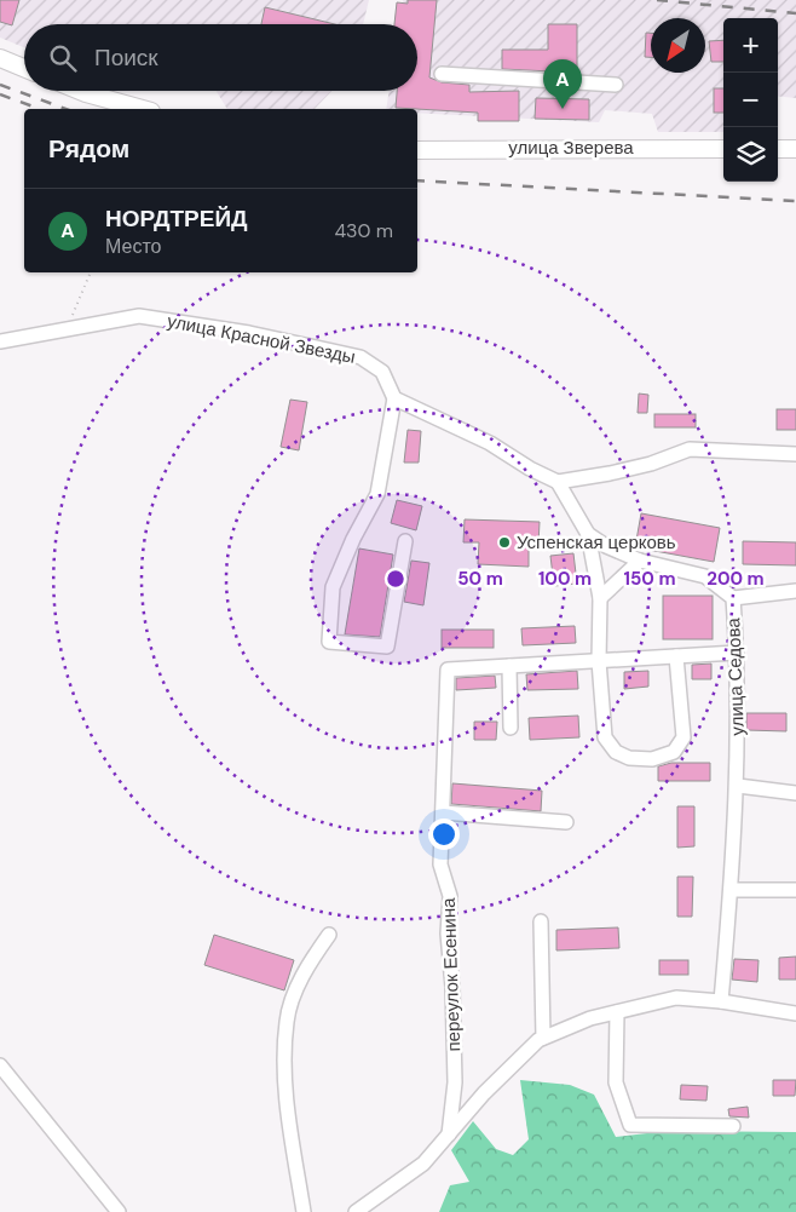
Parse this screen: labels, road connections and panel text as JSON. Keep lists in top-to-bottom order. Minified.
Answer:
{"streets":{"main road":["улица Зверева"],"street":["улица Красной Звезды","улица Седова","переулок Есенина"]},"places":["Успенская церковь"],"north":"bottom left","page":{"map_buttons":["+","−"],"search":"Поиск","pins":"A","heading":"Рядом","list":[{"mark":"A","name":"НОРДТРЕЙД","note":"Место","value":"430 m"}]},"rings":["50 m","100 m","150 m","200 m"]}
